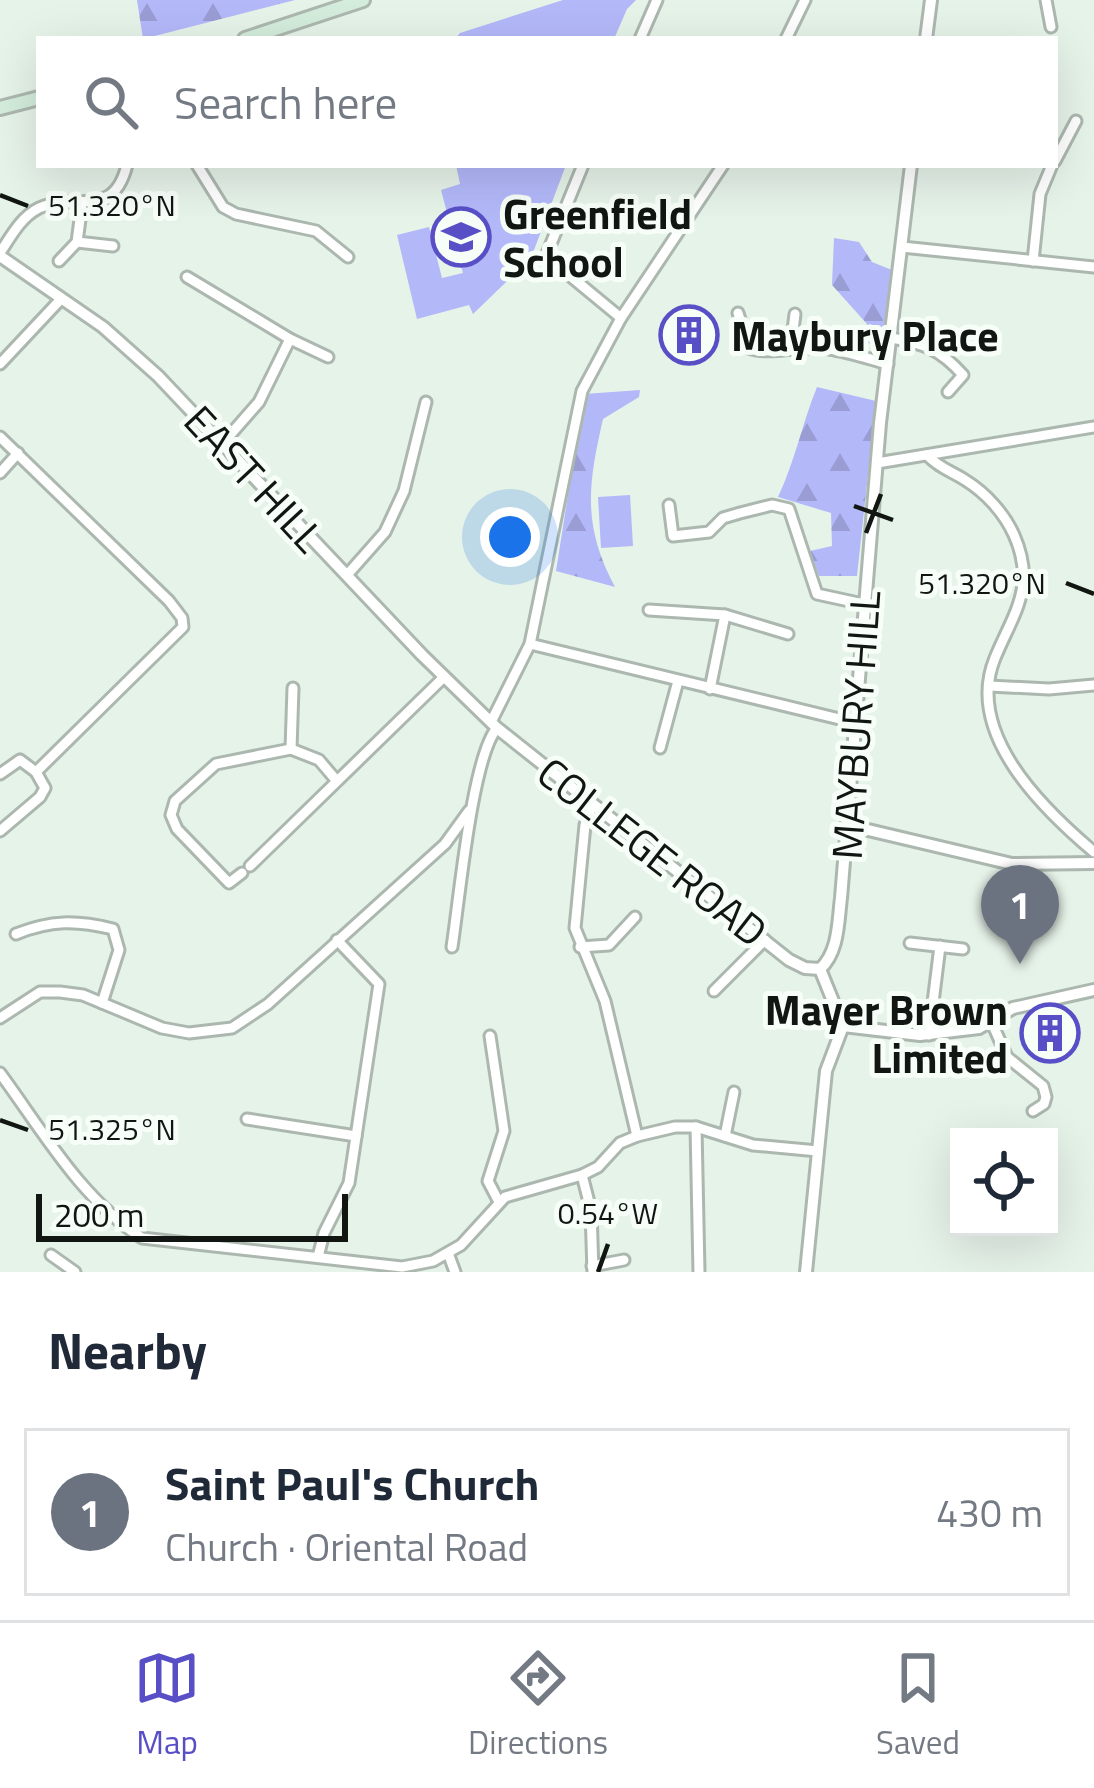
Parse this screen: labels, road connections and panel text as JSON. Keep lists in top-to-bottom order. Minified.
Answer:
{"streets":{"street":["EAST HILL","MAYBURY HILL","COLLEGE ROAD"]},"crossings":[["EAST HILL","COLLEGE ROAD"],["MAYBURY HILL","COLLEGE ROAD"]],"places":{"school or university":["Greenfield School"],"building":["Maybury Place","Mayer Brown Limited"]},"scale_bar":"200 m","page":{"search":"Search here","pins":"1","scale":"200 m","heading":"Nearby","list":[{"mark":"1","name":"Saint Paul's Church","note":"Church · Oriental Road","value":"430 m"}],"nav":["Map","Directions","Saved"]},"coordinates":["51.320°N","51.325°N","0.54°W"]}
